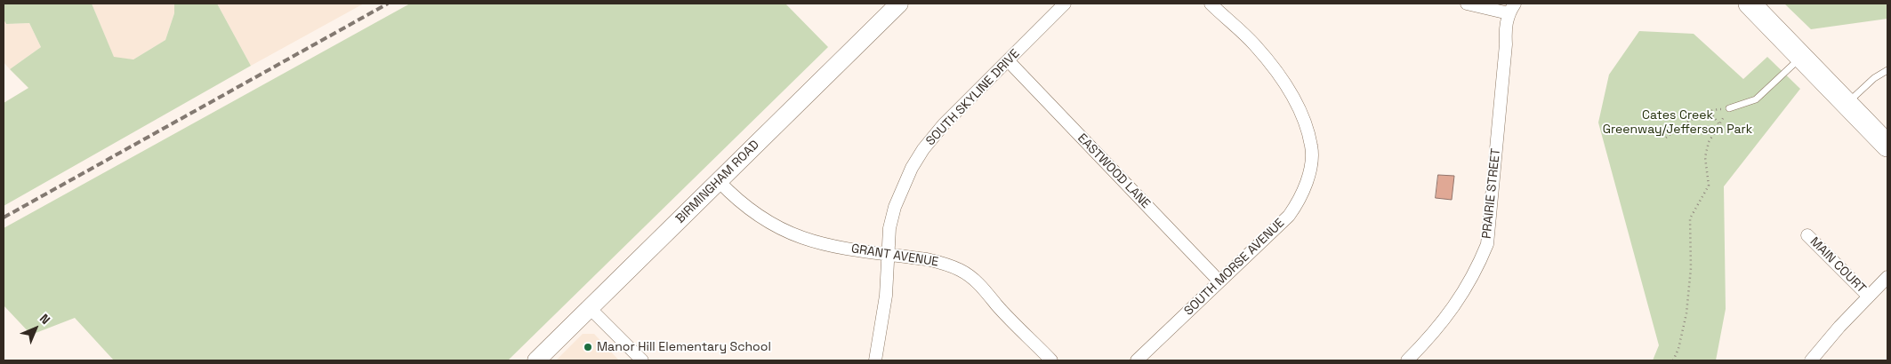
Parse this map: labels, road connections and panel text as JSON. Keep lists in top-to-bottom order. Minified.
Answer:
{"streets":{"street":["SOUTH SKYLINE DRIVE","EASTWOOD LANE","BIRMINGHAM ROAD","PRAIRIE STREET","GRANT AVENUE","MAIN COURT","SOUTH MORSE AVENUE"]},"crossings":[["SOUTH SKYLINE DRIVE","EASTWOOD LANE"],["SOUTH SKYLINE DRIVE","GRANT AVENUE"],["EASTWOOD LANE","SOUTH MORSE AVENUE"],["BIRMINGHAM ROAD","GRANT AVENUE"]],"parks":["Cates Creek Greenway/Jefferson Park"],"places":["Manor Hill Elementary School"],"north":"top right"}
